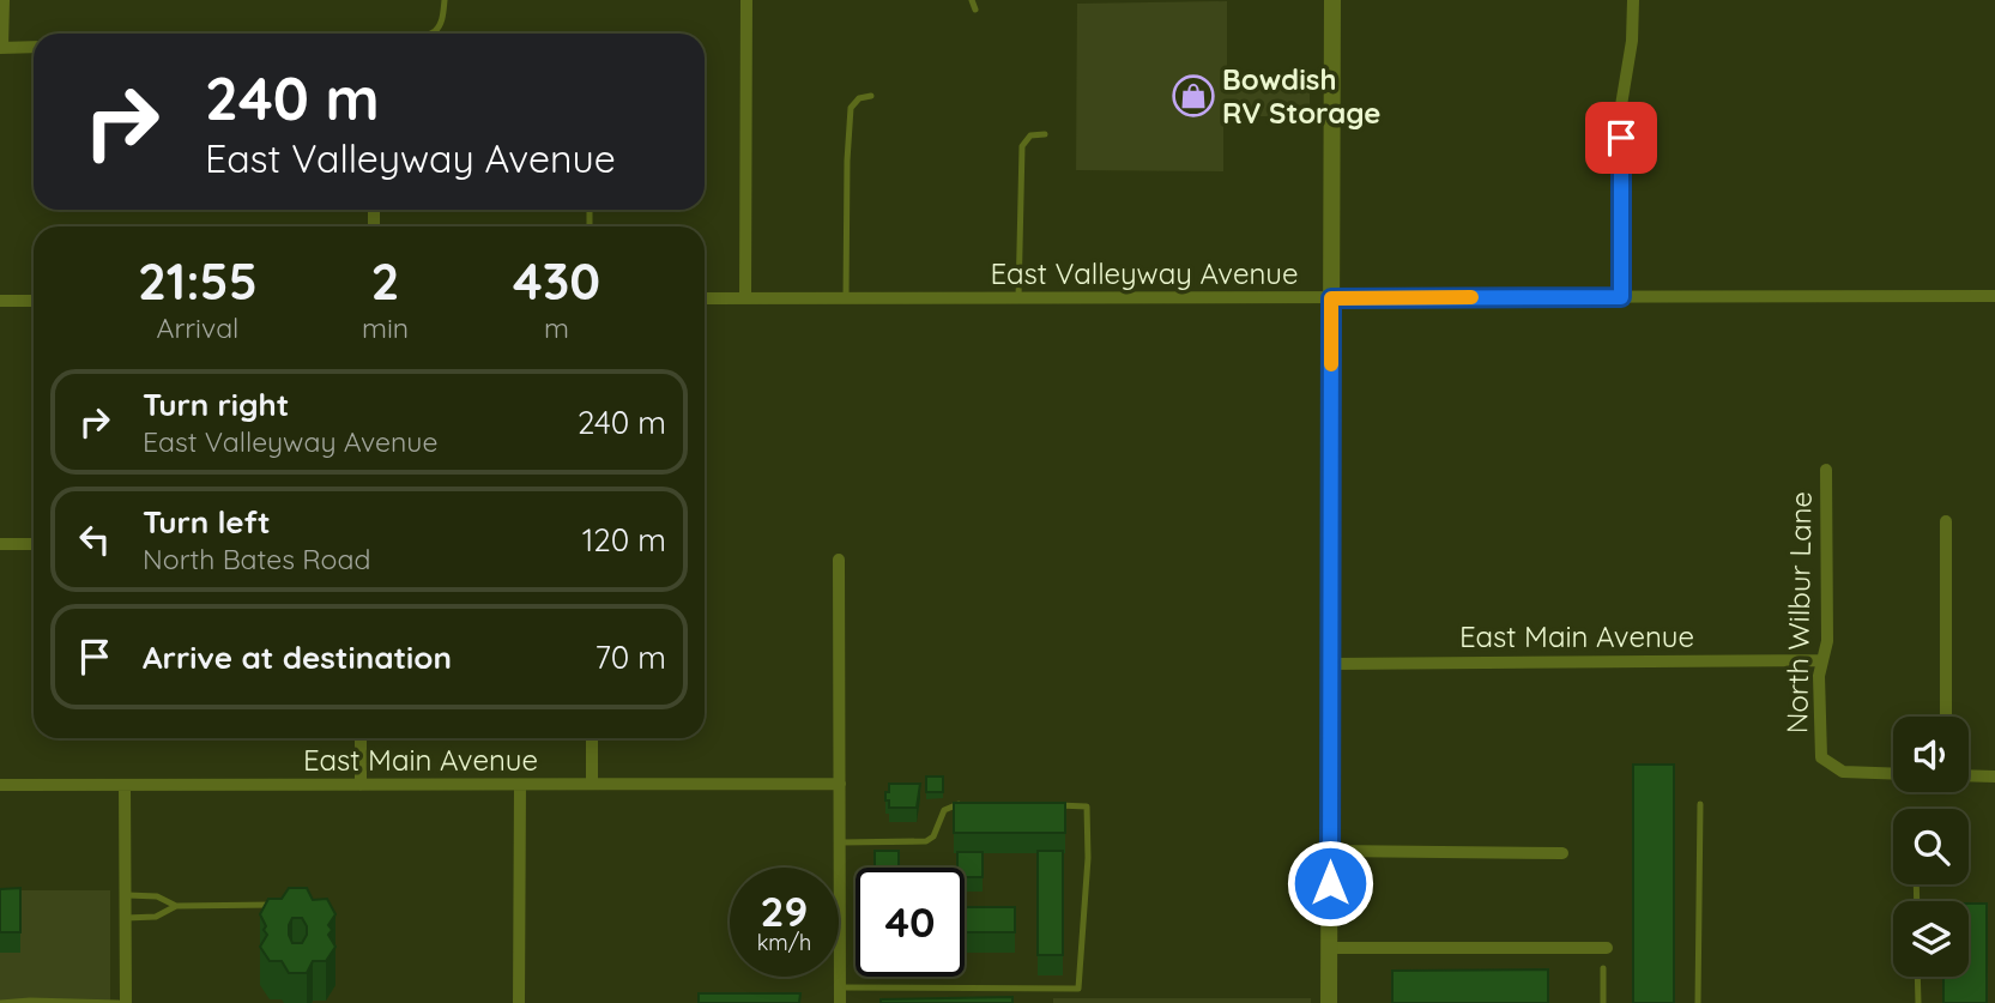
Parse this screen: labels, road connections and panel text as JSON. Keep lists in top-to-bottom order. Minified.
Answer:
{"streets":{"street":["East Valleyway Avenue","North Wilbur Lane","East Main Avenue"]},"crossings":[["North Wilbur Lane","East Main Avenue"]],"places":{"shop":["Bowdish RV Storage"]},"page":{"turn":["240 m","East Valleyway Avenue"],"eta":["21:55","Arrival","2","min","430","m"],"list":[{"name":"Turn right","note":"East Valleyway Avenue","value":"240 m"},{"name":"Turn left","note":"North Bates Road","value":"120 m"},{"name":"Arrive at destination","value":"70 m"}],"speed":"29 km/h","limit":"40"}}
